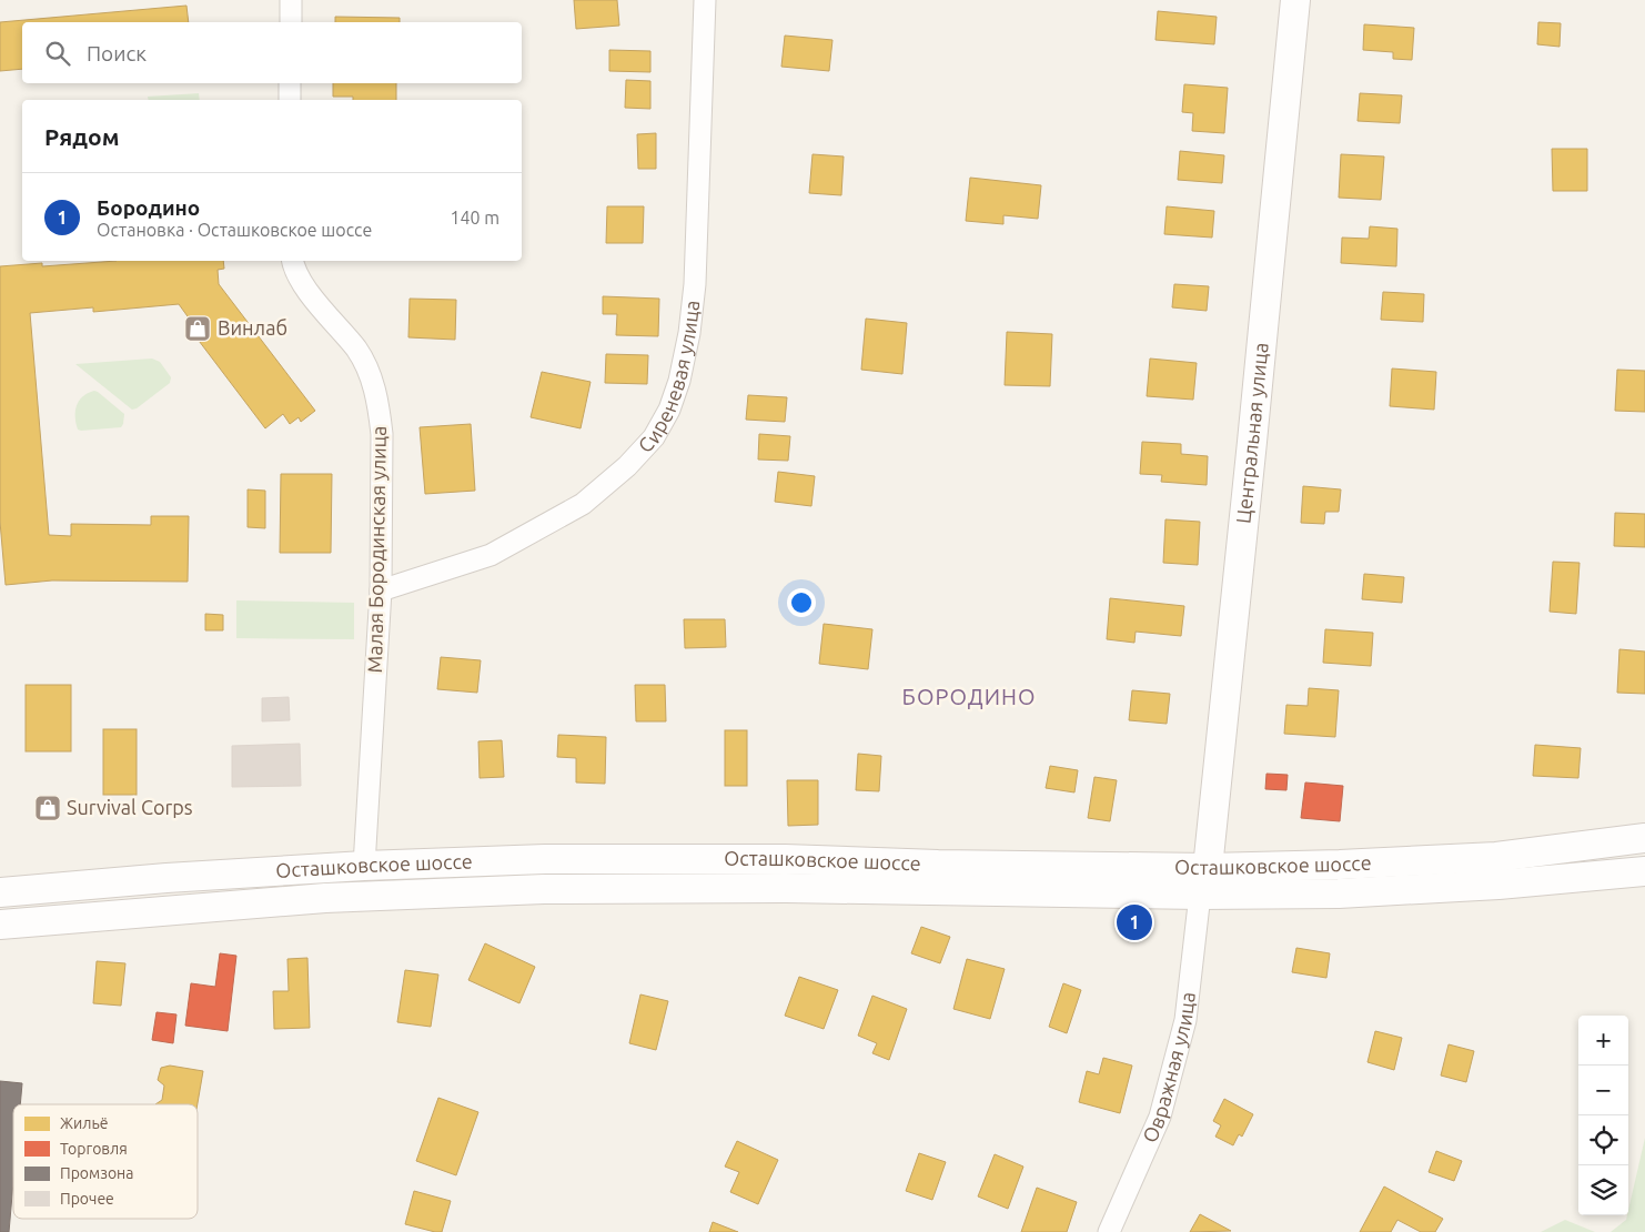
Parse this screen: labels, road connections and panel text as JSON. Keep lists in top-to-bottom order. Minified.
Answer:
{"streets":{"main road":["Центральная улица","Осташковское шоссе"],"street":["Сиреневая улица","Малая Бородинская улица","Овражная улица"]},"crossings":[["Сиреневая улица","Малая Бородинская улица"],["Центральная улица","Осташковское шоссе"],["Центральная улица","Овражная улица"],["Малая Бородинская улица","Осташковское шоссе"],["Осташковское шоссе","Овражная улица"]],"districts":["БОРОДИНО"],"places":{"shop":["Винлаб","Survival Corps"]},"legend":["Жильё","Торговля","Промзона","Прочее"],"page":{"search":"Поиск","heading":"Рядом","list":[{"mark":"1","name":"Бородино","note":"Остановка · Осташковское шоссе","value":"140 m"}],"pins":"1","map_buttons":["+","−"]}}
